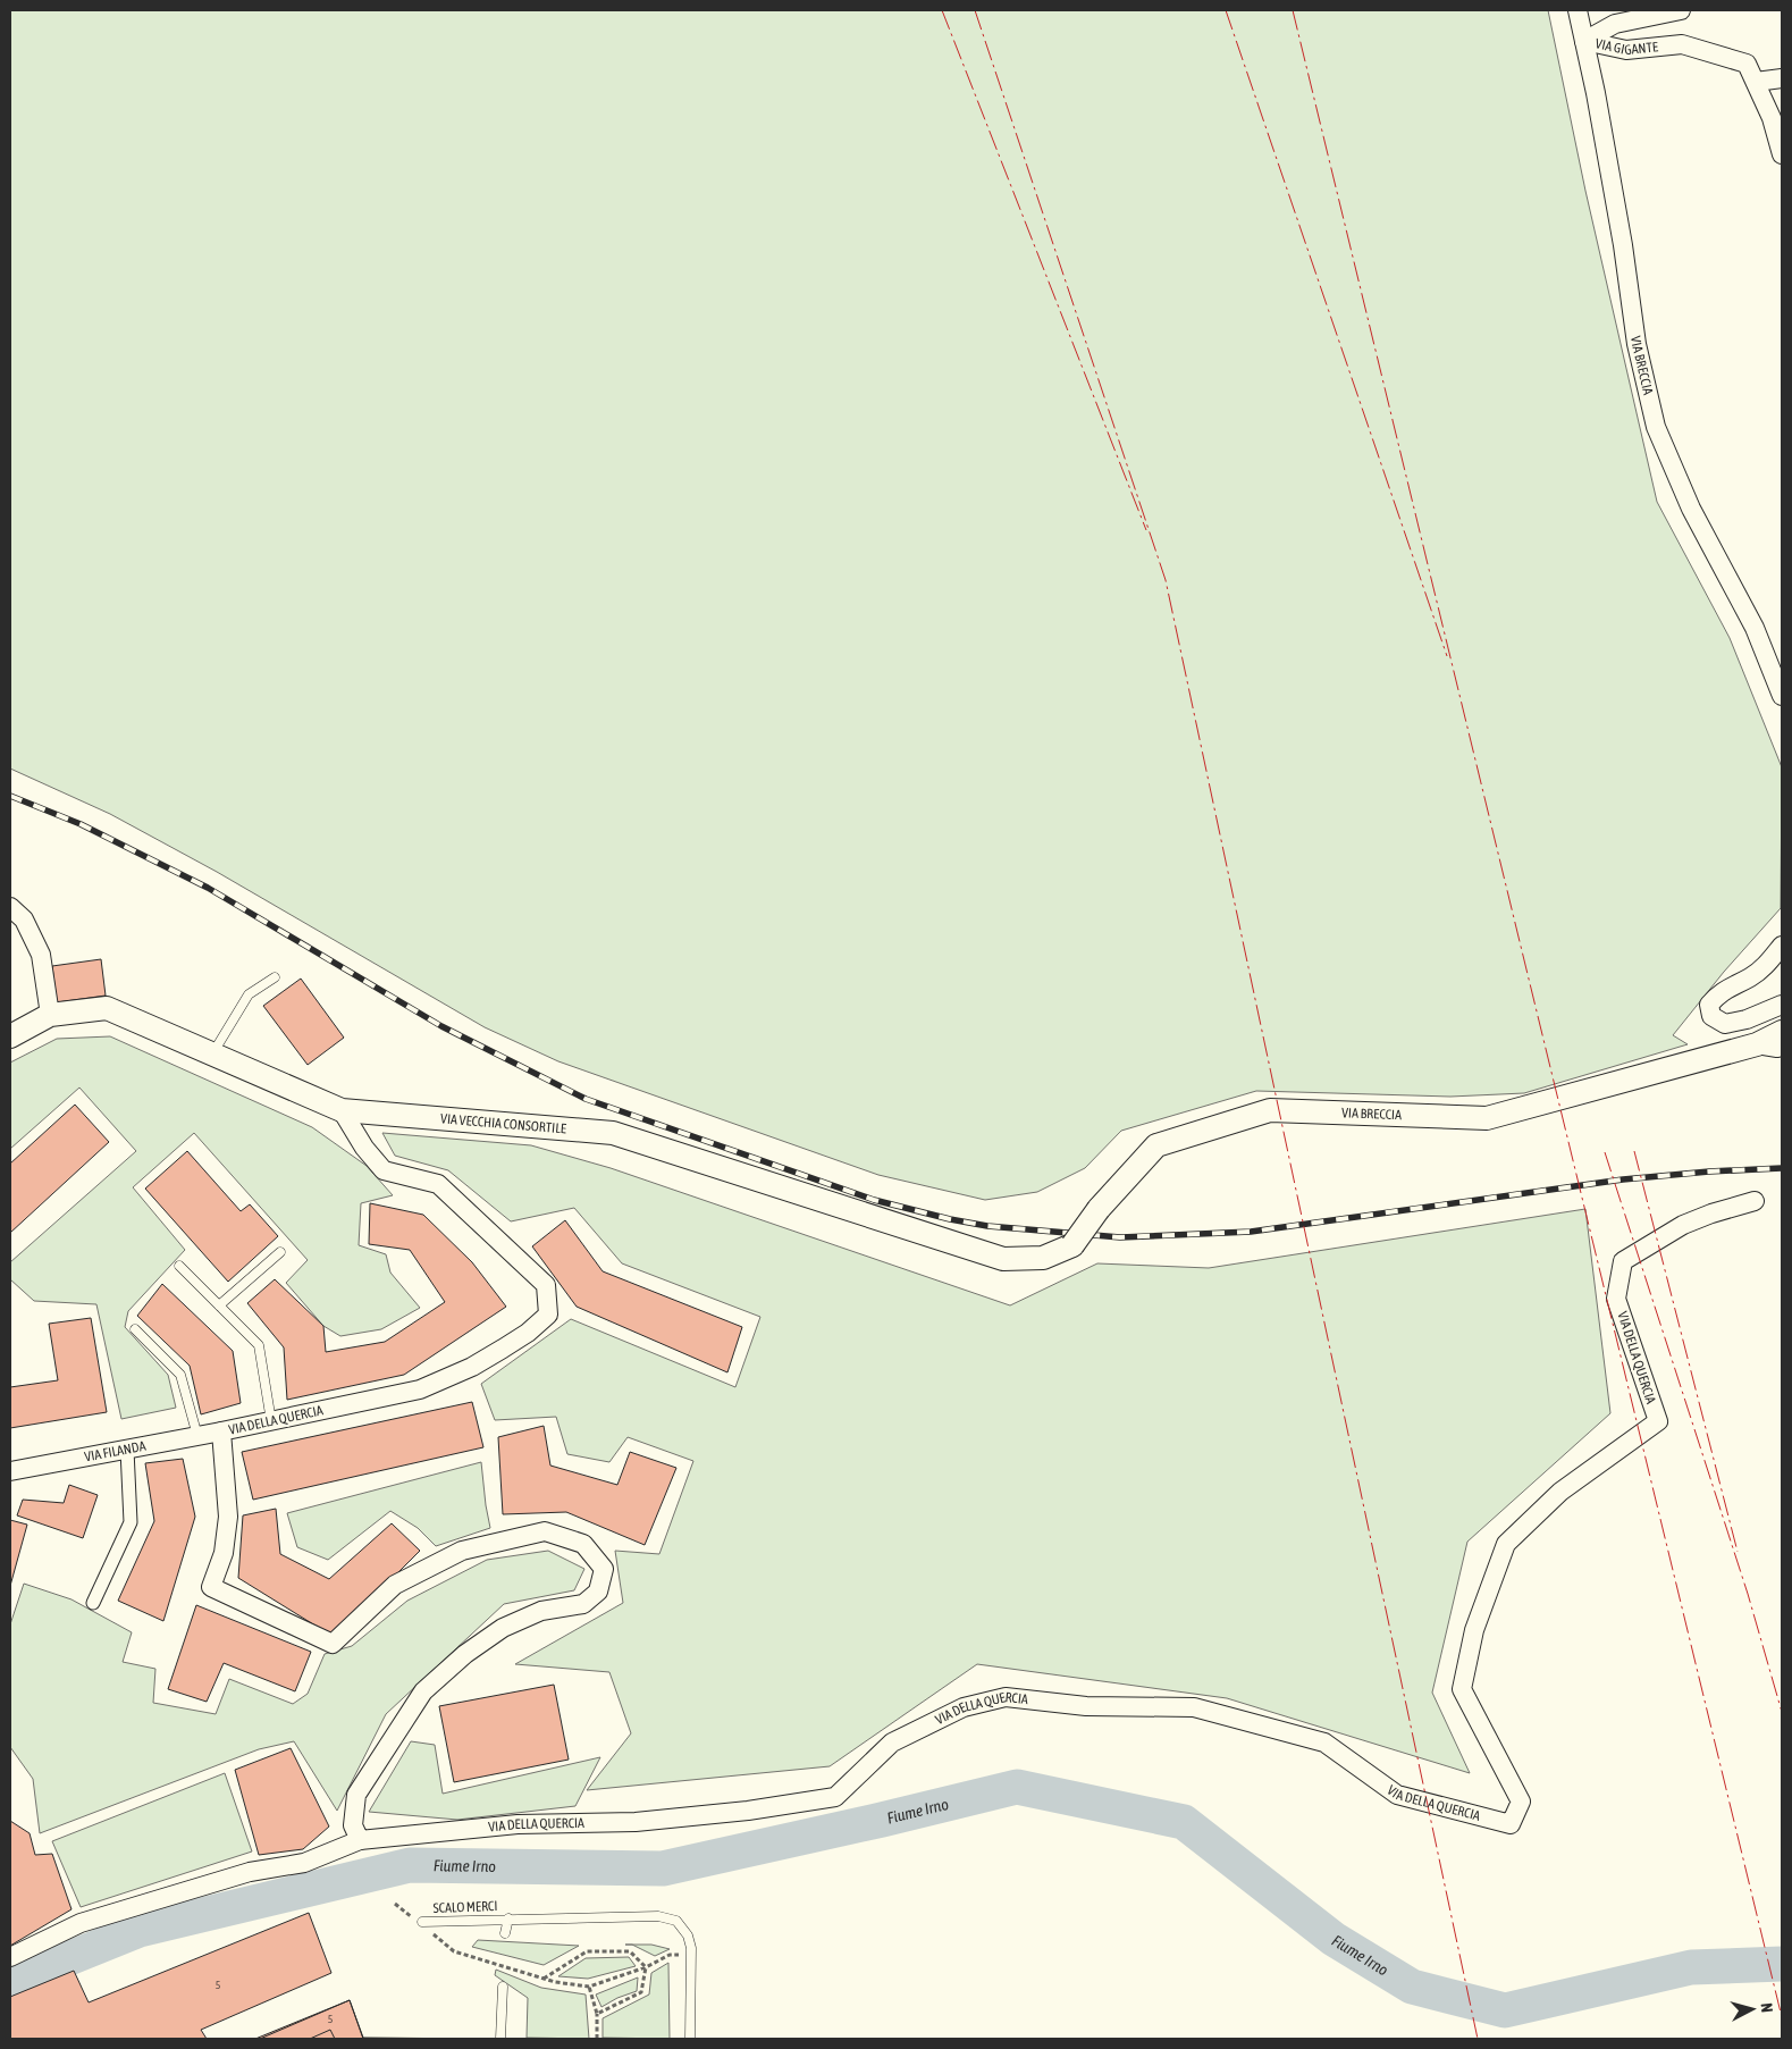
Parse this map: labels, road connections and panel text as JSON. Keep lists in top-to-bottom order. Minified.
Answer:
{"streets":{"street":["VIA GIGANTE","VIA BRECCIA","VIA VECCHIA CONSORTILE","VIA DELLA QUERCIA","VIA FILANDA"],"lane":["SCALO MERCI"]},"crossings":[["VIA GIGANTE","VIA BRECCIA"],["VIA BRECCIA","VIA VECCHIA CONSORTILE"],["VIA VECCHIA CONSORTILE","VIA DELLA QUERCIA"],["VIA DELLA QUERCIA","VIA FILANDA"]],"water":["Fiume Irno"],"house_numbers":["5","5"],"north":"right"}
